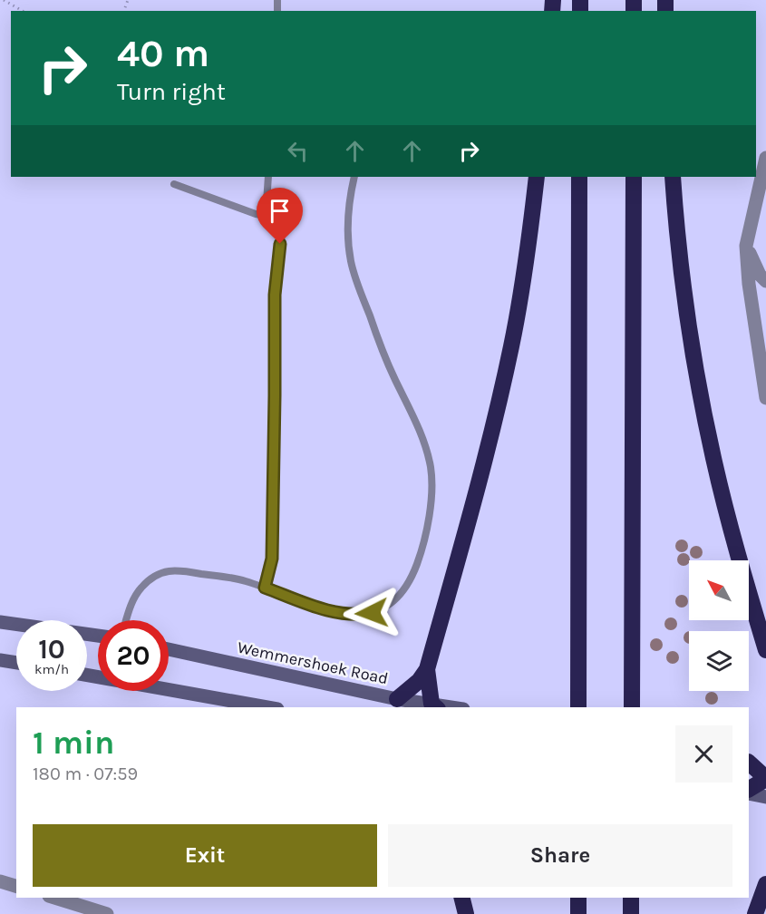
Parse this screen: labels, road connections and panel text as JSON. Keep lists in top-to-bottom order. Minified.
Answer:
{"streets":{"main road":["Wemmershoek Road"]},"north":"top left","page":{"turn":["40 m","Turn right"],"speed":"10 km/h","limit":"20","heading":["1 min","180 m · 07:59"],"buttons":["Exit","Share"]}}
